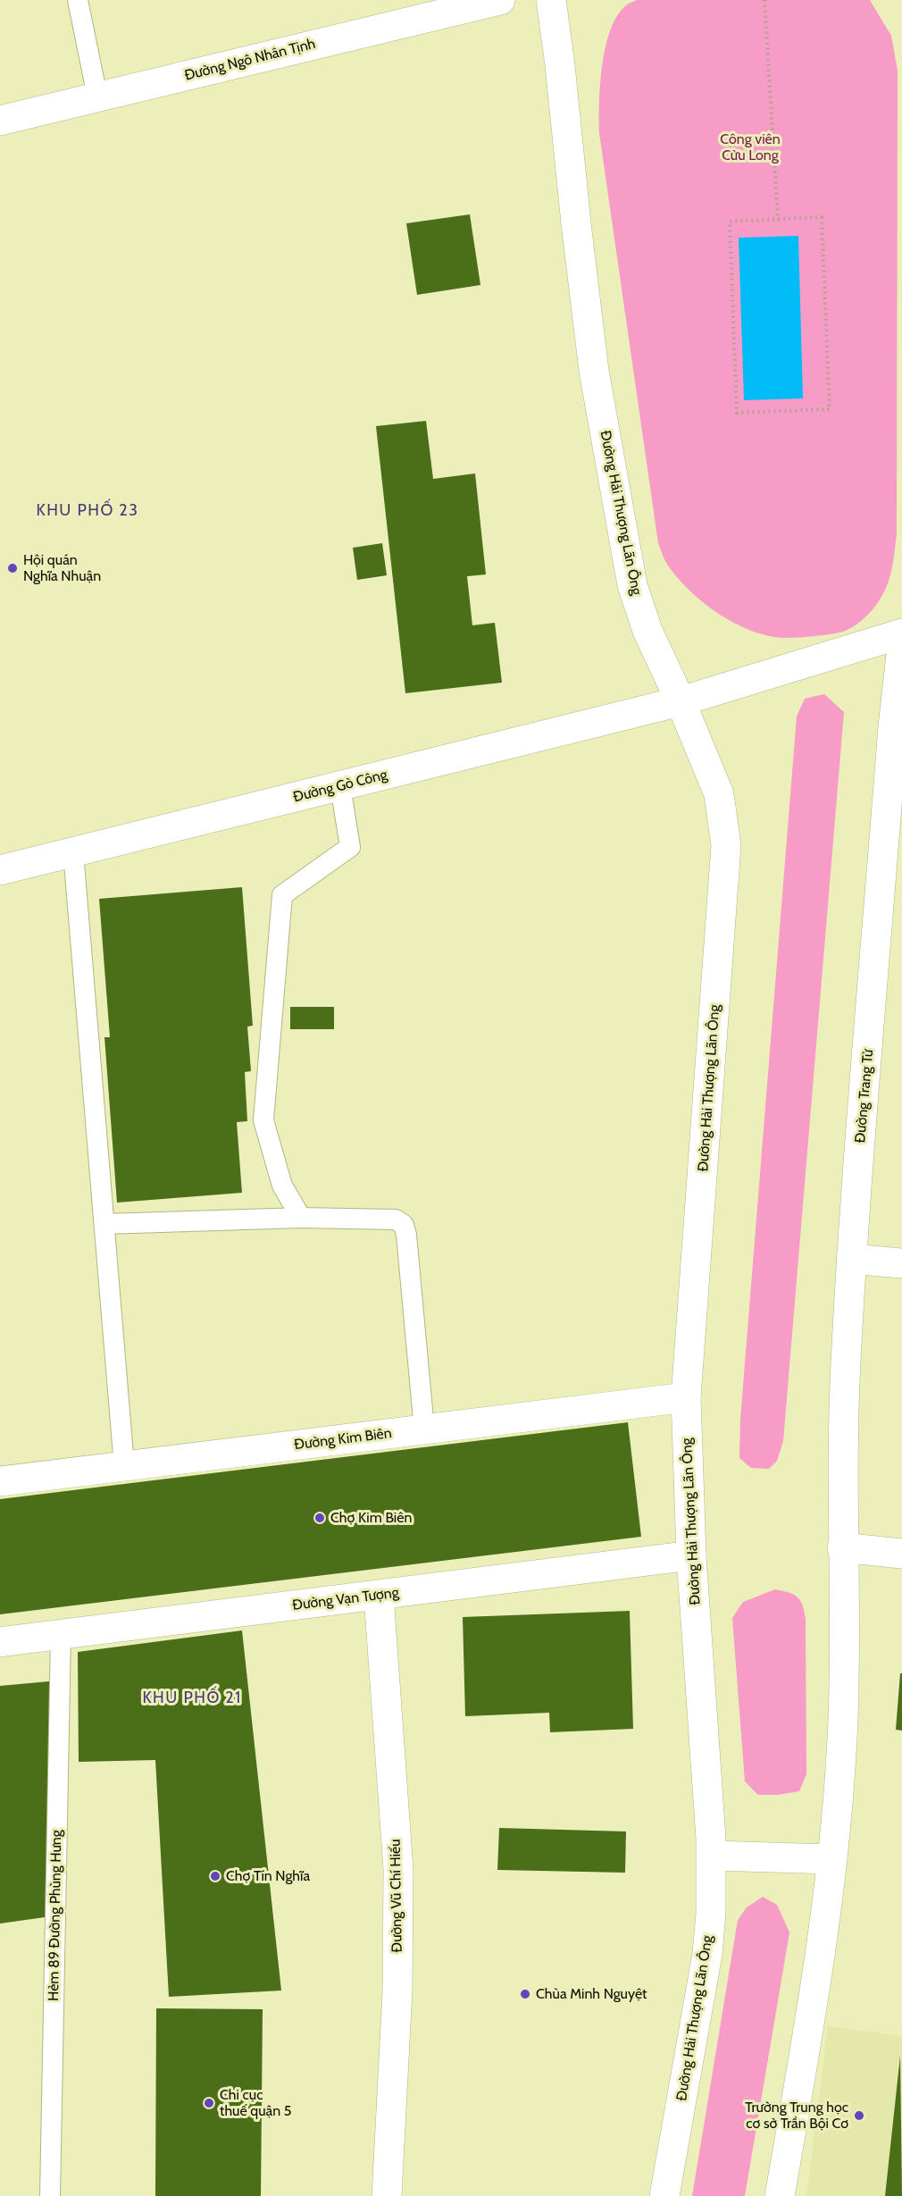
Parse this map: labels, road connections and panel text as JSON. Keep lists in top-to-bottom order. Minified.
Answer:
{"streets":{"main road":["Đường Ngô Nhân Tịnh","Đường Hải Thượng Lãn Ông","Đường Gò Công","Đường Trang Tử","Đường Kim Biên","Đường Vạn Tượng","Đường Vũ Chí Hiếu"],"lane":["Hẻm 89 Đường Phùng Hưng"]},"crossings":[["Đường Hải Thượng Lãn Ông","Đường Gò Công"],["Đường Hải Thượng Lãn Ông","Đường Kim Biên"],["Đường Hải Thượng Lãn Ông","Đường Vạn Tượng"],["Đường Vạn Tượng","Đường Vũ Chí Hiếu"],["Đường Vạn Tượng","Hẻm 89 Đường Phùng Hưng"]],"districts":["KHU PHỐ 23","KHU PHỐ 21"],"parks":["Công viên Cửu Long"],"places":["Hội quán Nghĩa Nhuận","Chợ Kim Biên","Chợ Tín Nghĩa","Chùa Minh Nguyệt","Chi cục thuế quận 5","Trường Trung học cơ sở Trần Bội Cơ"]}
